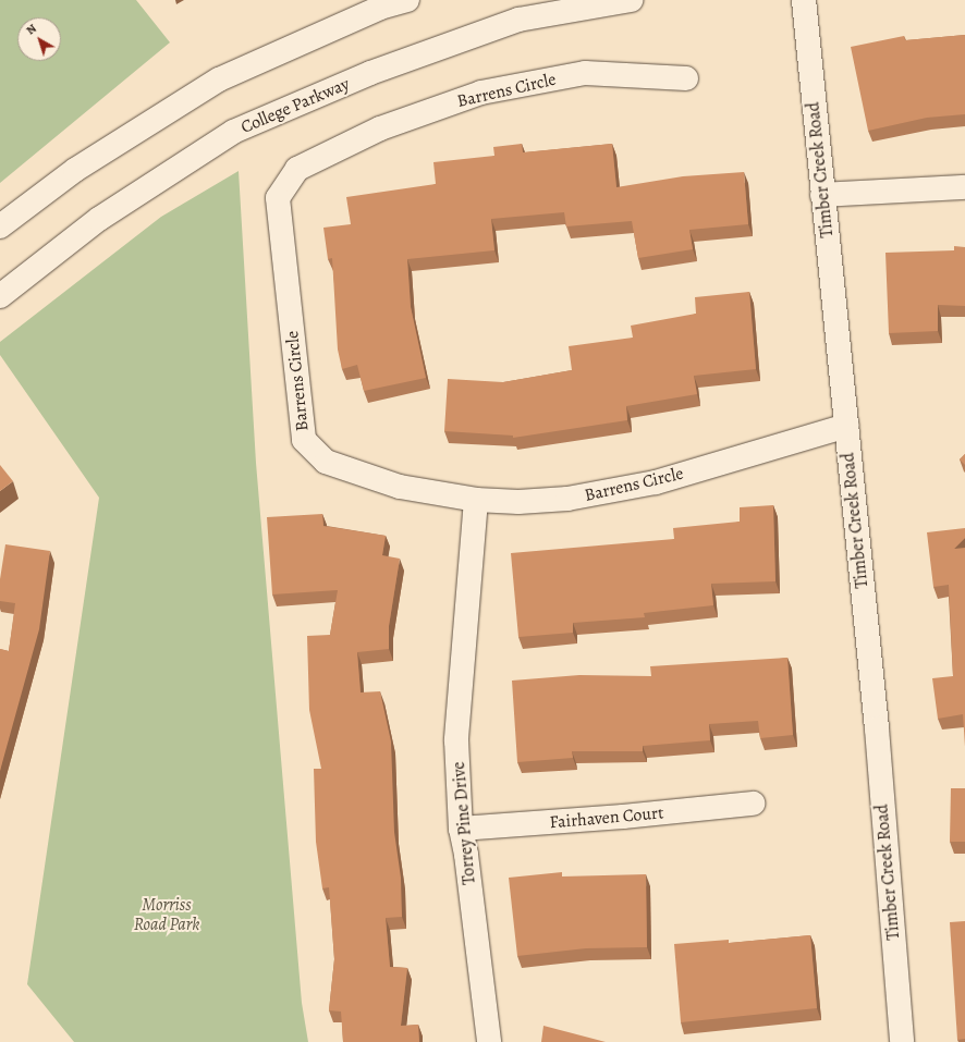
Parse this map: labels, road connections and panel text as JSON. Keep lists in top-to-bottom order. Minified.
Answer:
{"streets":{"street":["Barrens Circle","College Parkway","Timber Creek Road","Fairhaven Court","Torrey Pine Drive"]},"crossings":[["Barrens Circle","Timber Creek Road"],["Barrens Circle","Torrey Pine Drive"],["Fairhaven Court","Torrey Pine Drive"]],"parks":["Morriss Road Park"],"north":"top left"}
